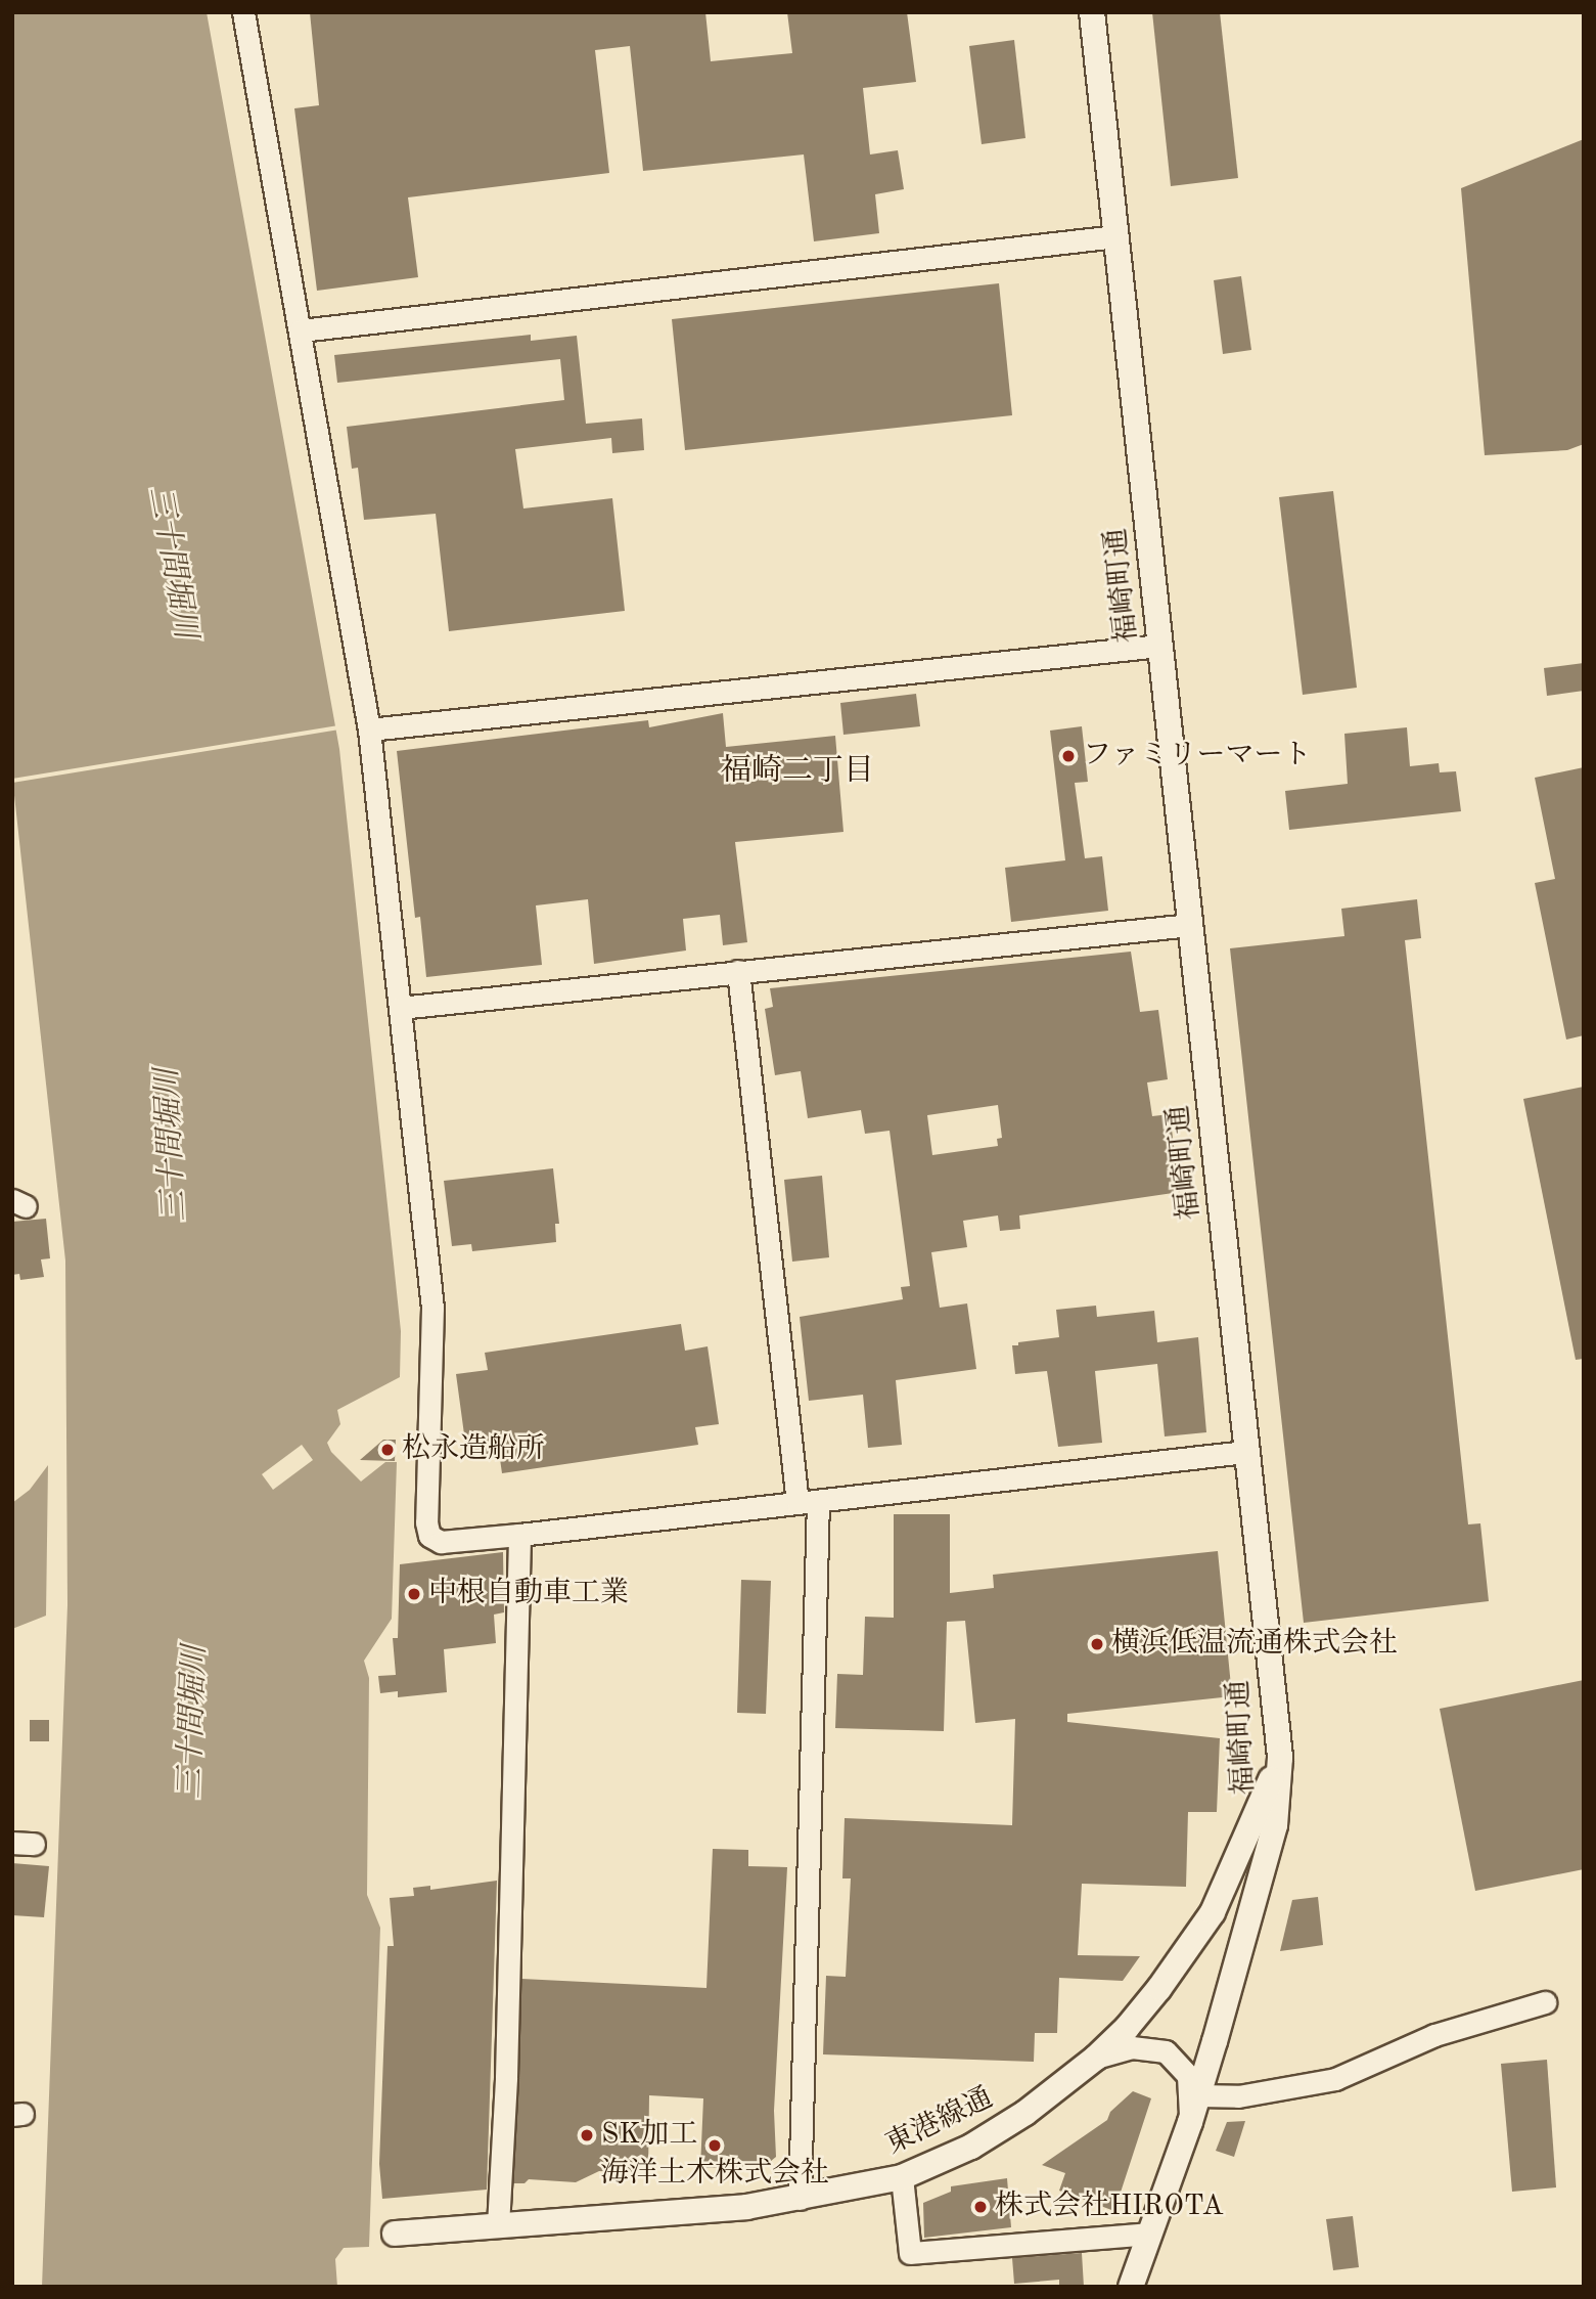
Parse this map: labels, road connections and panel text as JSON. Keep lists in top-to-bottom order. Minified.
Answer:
{"streets":{"street":["福崎町通","東港線通"]},"crossings":[["福崎町通","東港線通"]],"districts":["福崎二丁目"],"water":["三十間堀川"],"places":["ファミリーマート","松永造船所","中根自動車工業","横浜低温流通株式会社","SK加工","海洋土木株式会社","株式会社HIROTA"]}
